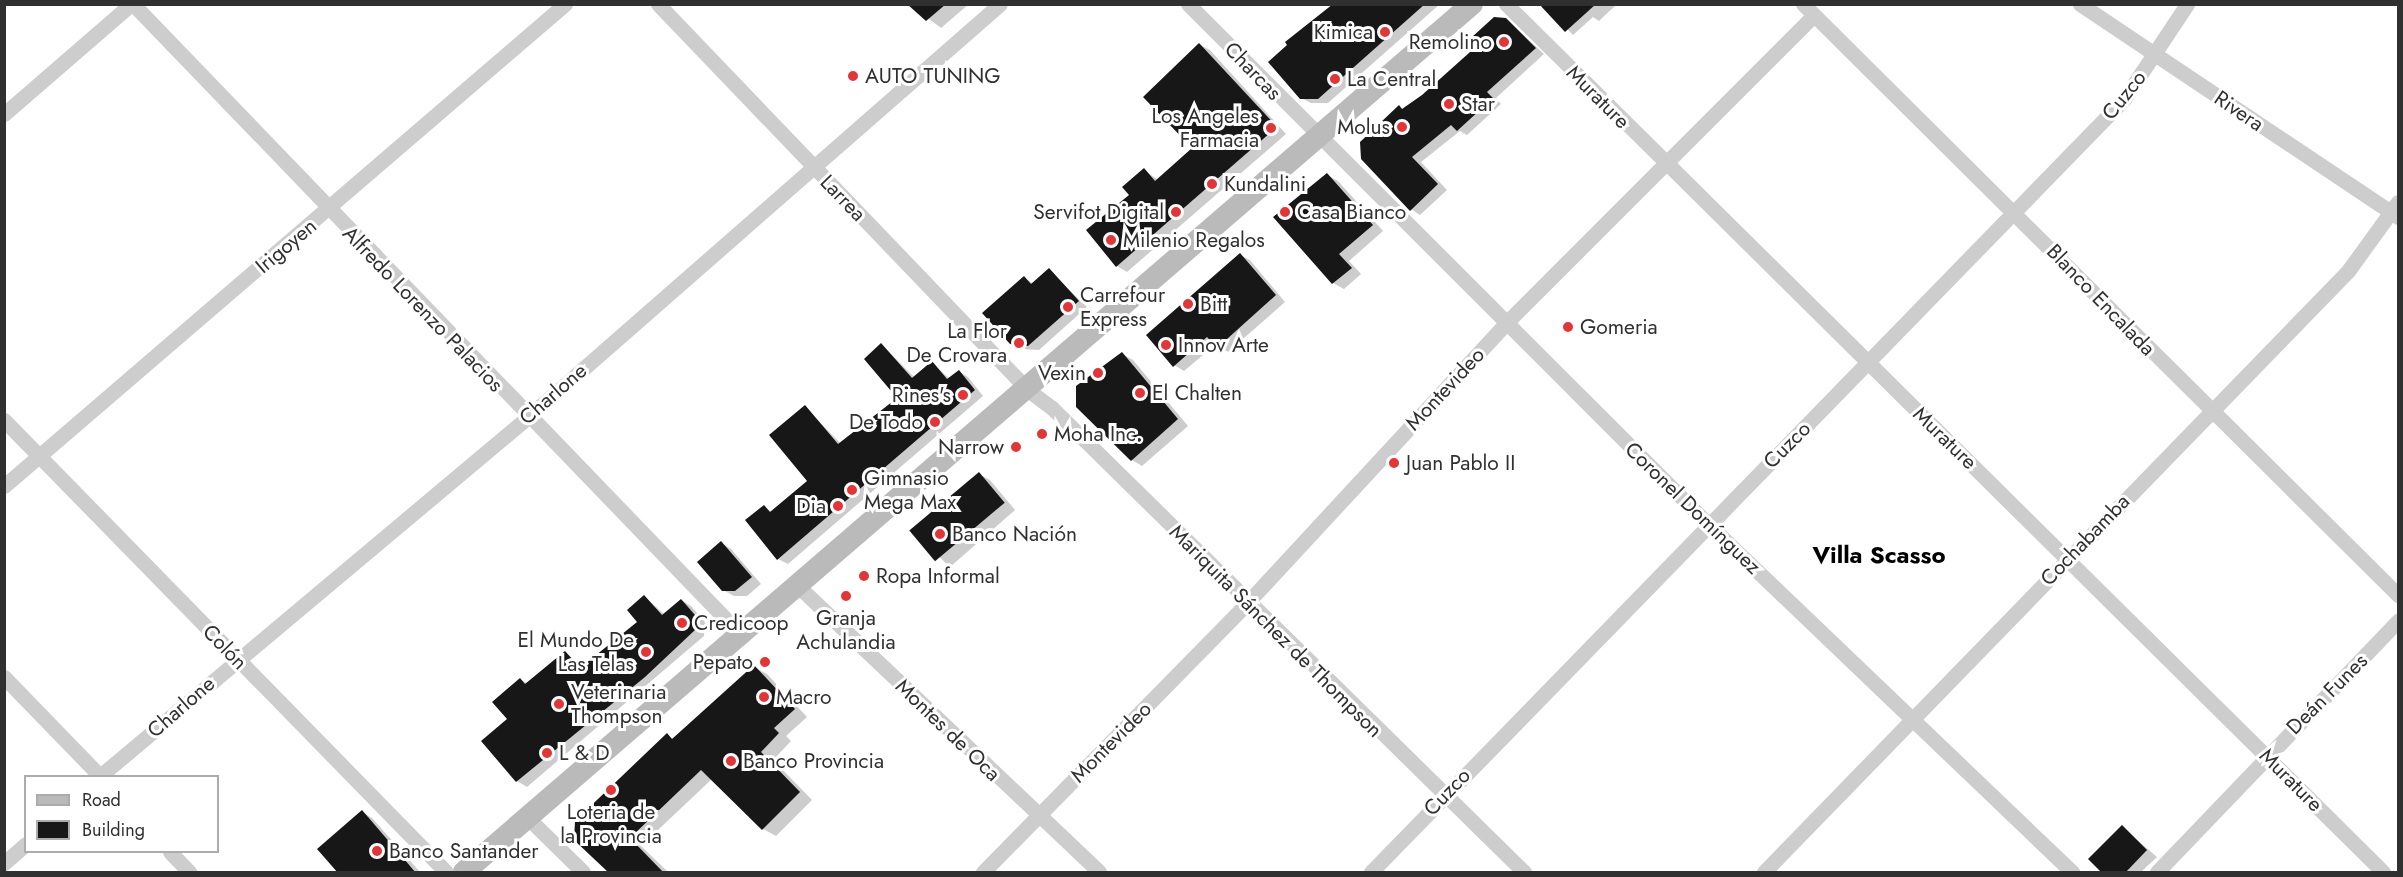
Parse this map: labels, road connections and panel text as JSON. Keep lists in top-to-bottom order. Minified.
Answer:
{"streets":{"street":["Charcas","Cuzco","Murature","Rivera","Larrea","Irigoyen","Blanco Encalada","Alfredo Lorenzo Palacios","Montevideo","Charlone","Coronel Domínguez","Cochabamba","Mariquita Sánchez de Thompson","Colón","Deán Funes","Montes de Oca"]},"crossings":[["Charcas","Coronel Domínguez"],["Cuzco","Murature"],["Cuzco","Rivera"],["Cuzco","Blanco Encalada"],["Cuzco","Coronel Domínguez"],["Cuzco","Mariquita Sánchez de Thompson"],["Murature","Montevideo"],["Murature","Cochabamba"],["Murature","Deán Funes"],["Rivera","Cochabamba"],["Larrea","Charlone"],["Larrea","Mariquita Sánchez de Thompson"],["Irigoyen","Alfredo Lorenzo Palacios"],["Irigoyen","Colón"],["Blanco Encalada","Montevideo"],["Blanco Encalada","Cochabamba"],["Alfredo Lorenzo Palacios","Charlone"],["Montevideo","Coronel Domínguez"],["Montevideo","Mariquita Sánchez de Thompson"],["Montevideo","Montes de Oca"],["Charlone","Colón"],["Coronel Domínguez","Cochabamba"]],"districts":["Villa Scasso"],"places":["Kimica","Remolino","AUTO TUNING","La Central","Star","Molus","Los Angeles Farmacia","Kundalini","Servifot Digital","Casa Bianco","Milenio Regalos","Bitt","Carrefour Express","Gomeria","La Flor De Crovara","Innov Arte","Vexin","El Chalten","Rines's","De Todo","Moha Inc.","Narrow","Juan Pablo II","Gimnasio Mega Max","Dia","Banco Nación","Ropa Informal","Granja Achulandia","Credicoop","El Mundo De Las Telas","Pepato","Macro","Veterinaria Thompson","L & D","Banco Provincia","Loteria de la Provincia","Banco Santander"],"legend":["Road","Building"]}
